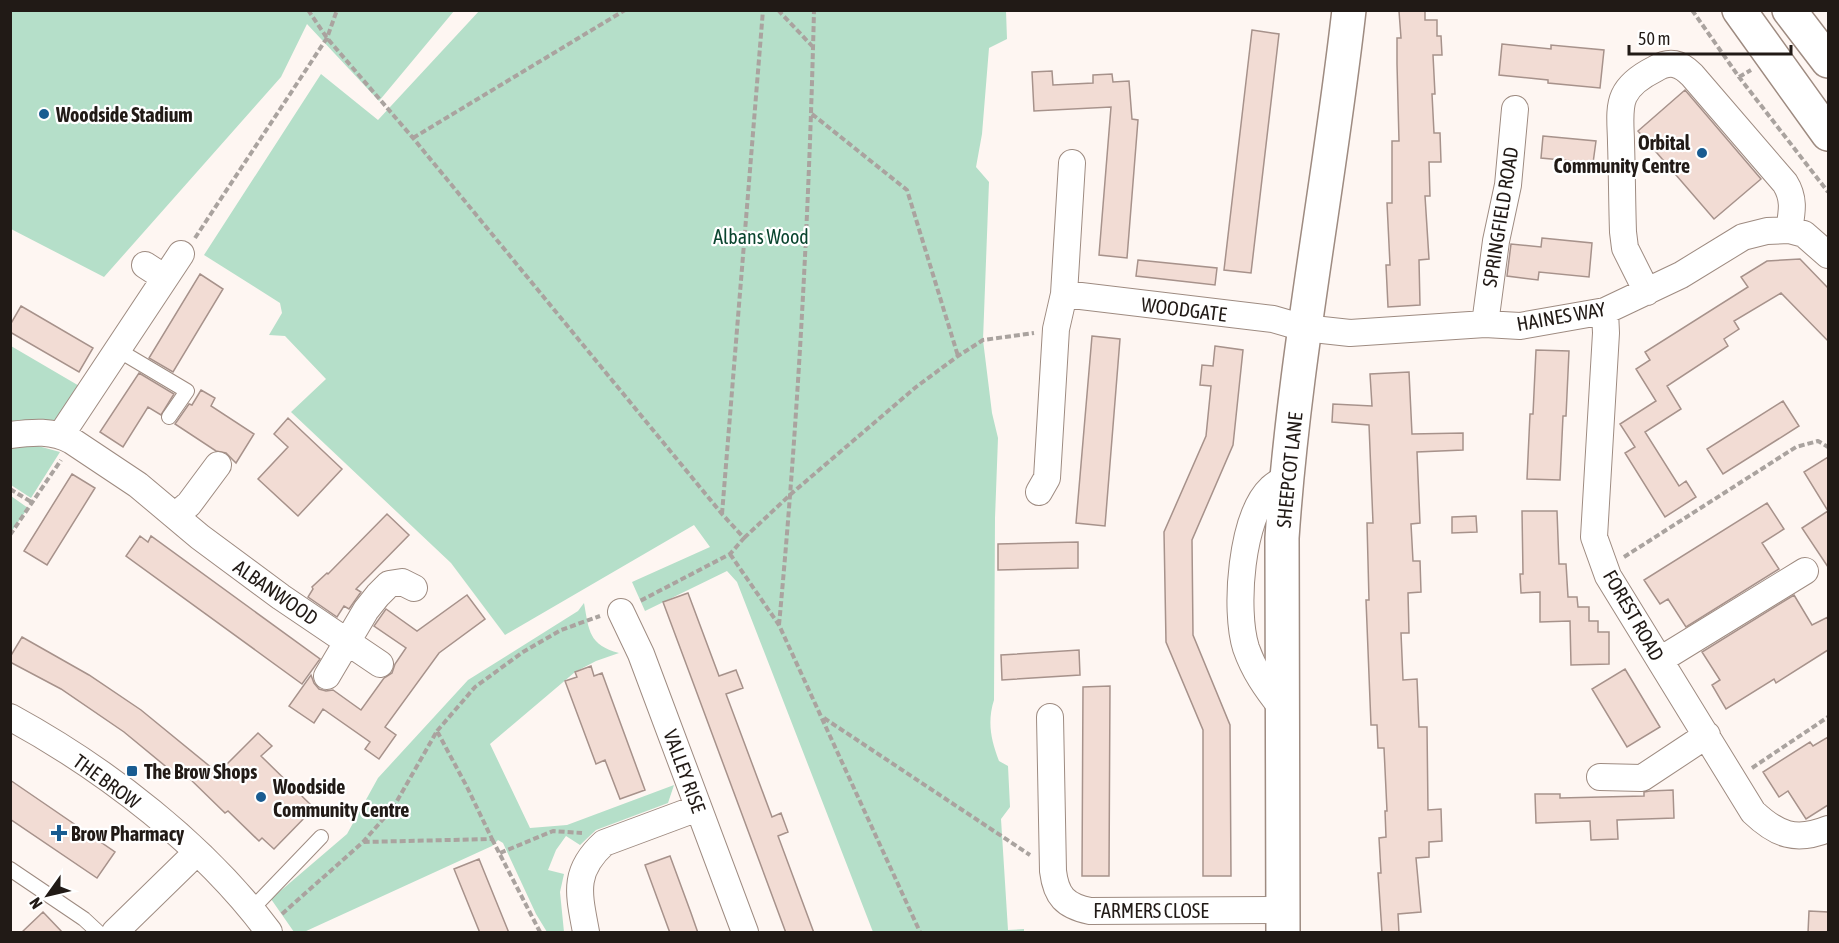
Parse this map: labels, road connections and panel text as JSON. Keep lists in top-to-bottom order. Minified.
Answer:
{"streets":{"main road":["SHEEPCOT LANE"],"street":["SPRINGFIELD ROAD","WOODGATE","HAINES WAY","ALBANWOOD","FOREST ROAD","VALLEY RISE","THE BROW","FARMERS CLOSE"]},"crossings":[["SPRINGFIELD ROAD","HAINES WAY"],["WOODGATE","HAINES WAY"],["WOODGATE","SHEEPCOT LANE"],["HAINES WAY","SHEEPCOT LANE"],["HAINES WAY","FOREST ROAD"],["SHEEPCOT LANE","FARMERS CLOSE"]],"parks":["Albans Wood"],"places":{"other":["Woodside Stadium","Orbital Community Centre","Woodside Community Centre"],"transit":["The Brow Shops"],"health":["Brow Pharmacy"]},"scale_bar":"50 m","north":"bottom left"}
